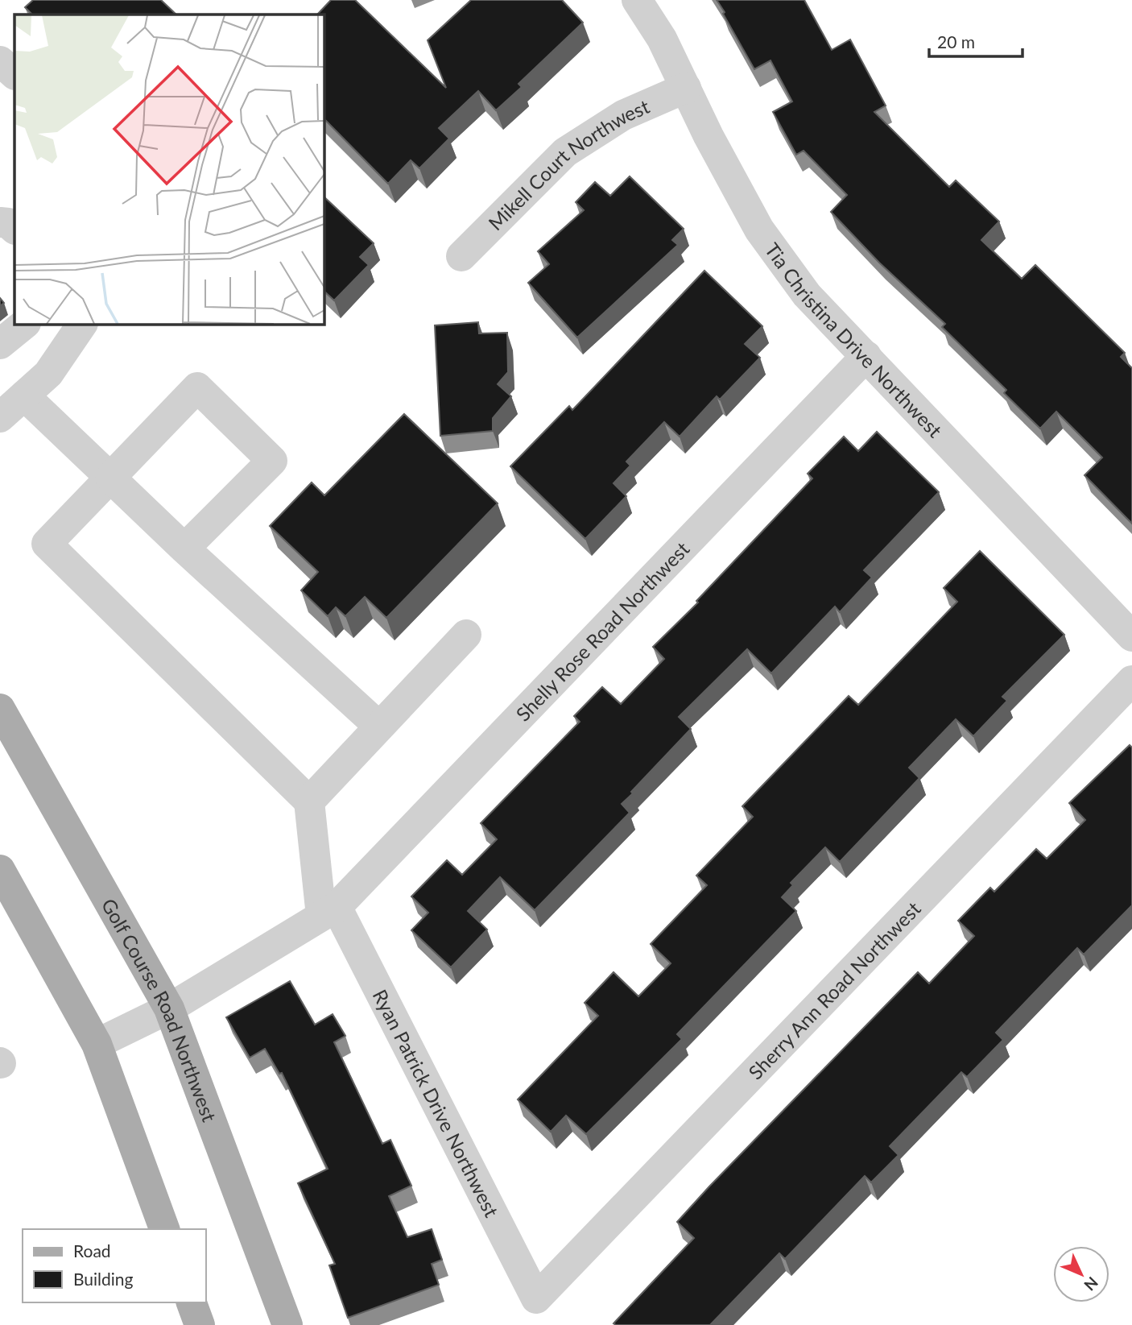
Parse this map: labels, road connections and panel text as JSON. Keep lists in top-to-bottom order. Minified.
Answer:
{"streets":{"main road":["Golf Course Road Northwest"],"street":["Mikell Court Northwest","Tia Christina Drive Northwest","Shelly Rose Road Northwest","Sherry Ann Road Northwest","Ryan Patrick Drive Northwest"]},"crossings":[["Mikell Court Northwest","Tia Christina Drive Northwest"],["Tia Christina Drive Northwest","Shelly Rose Road Northwest"],["Shelly Rose Road Northwest","Golf Course Road Northwest"],["Shelly Rose Road Northwest","Ryan Patrick Drive Northwest"],["Sherry Ann Road Northwest","Ryan Patrick Drive Northwest"]],"legend":["Road","Building"],"scale_bar":"20 m","north":"bottom right"}
